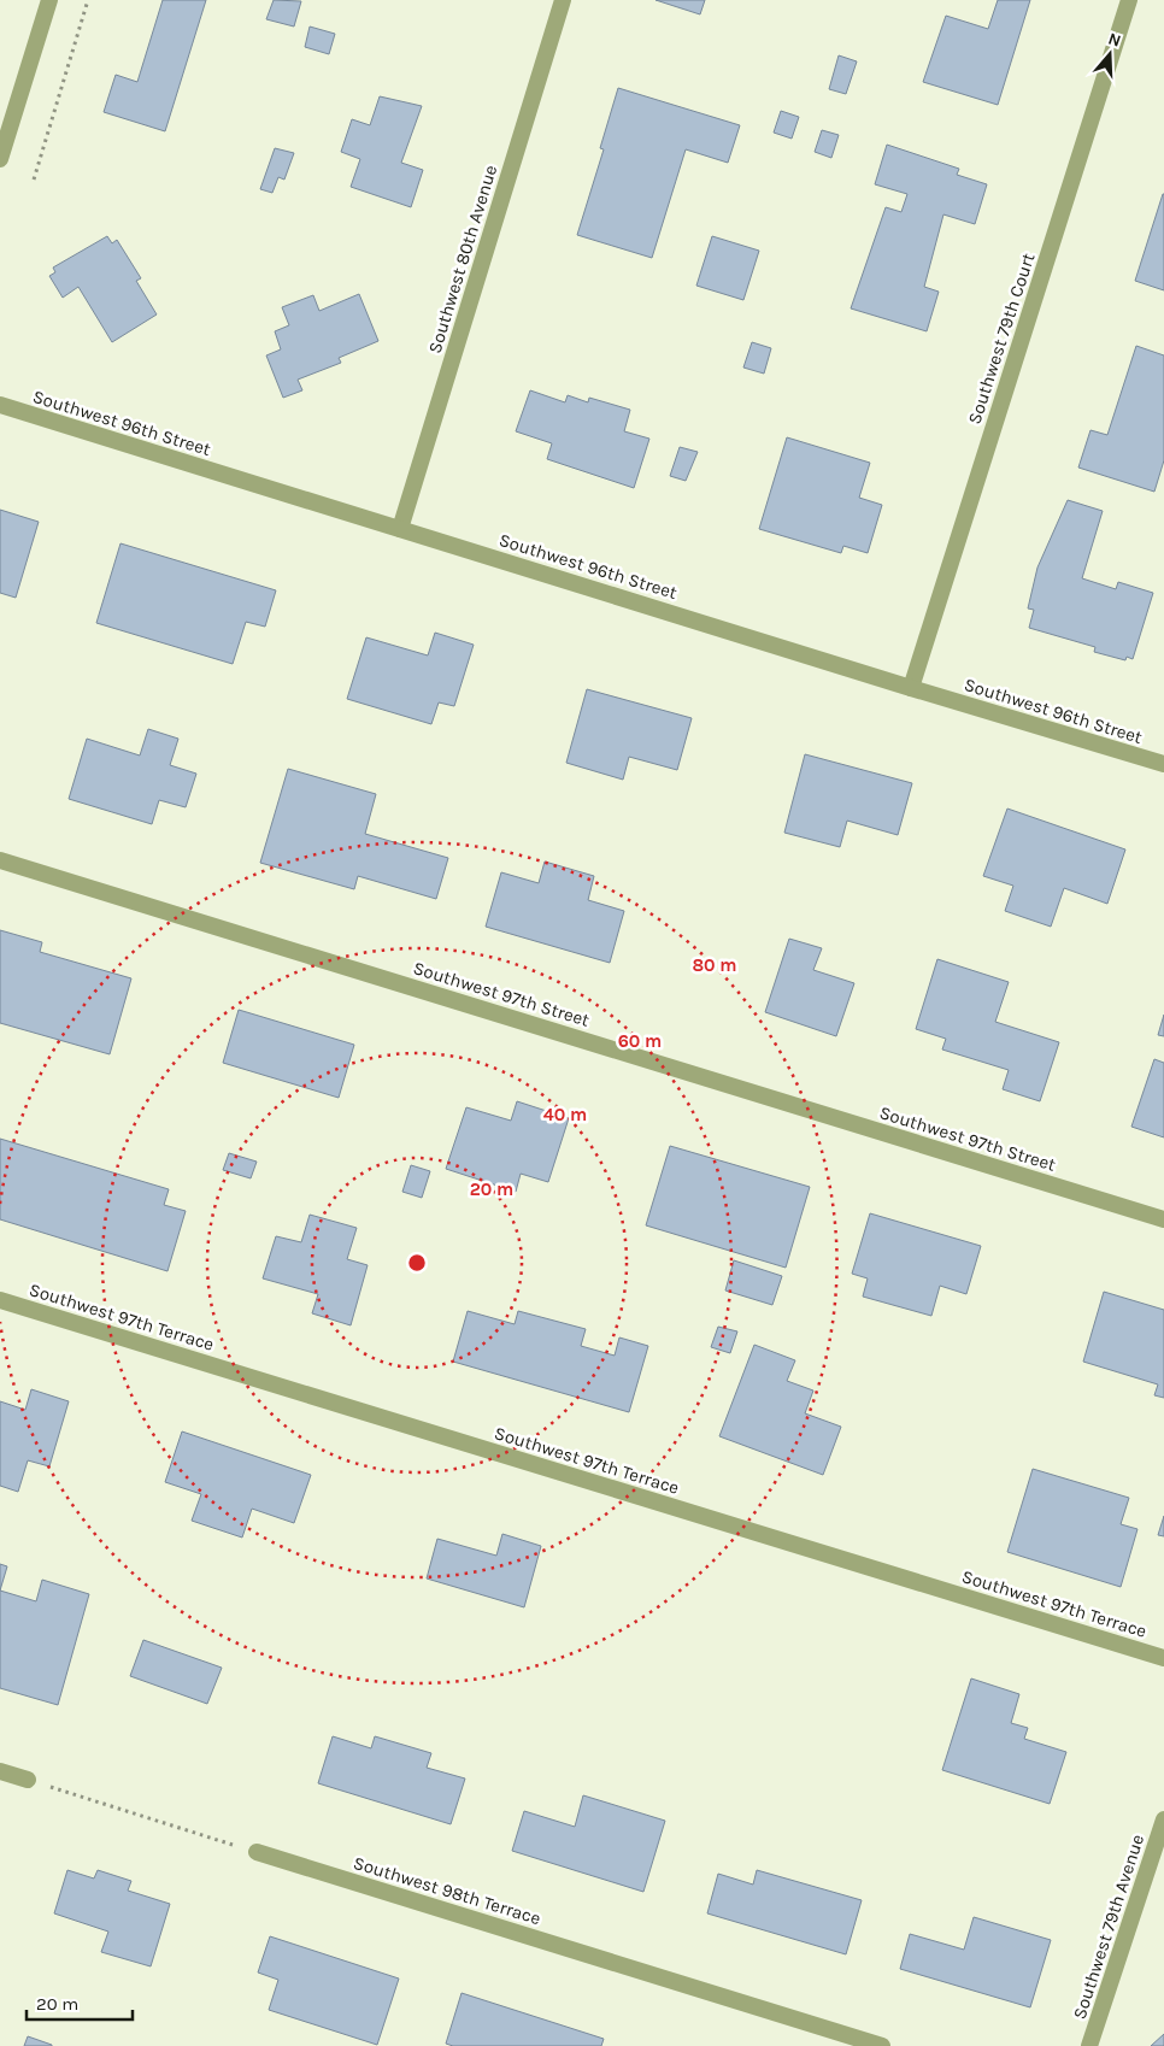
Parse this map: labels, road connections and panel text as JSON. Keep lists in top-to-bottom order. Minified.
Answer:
{"streets":{"street":["Southwest 80th Avenue","Southwest 79th Court","Southwest 96th Street","Southwest 97th Street","Southwest 97th Terrace","Southwest 98th Terrace","Southwest 79th Avenue"]},"crossings":[["Southwest 80th Avenue","Southwest 96th Street"],["Southwest 79th Court","Southwest 96th Street"]],"scale_bar":"20 m","north":"top","rings":["80 m","60 m","40 m","20 m"]}
